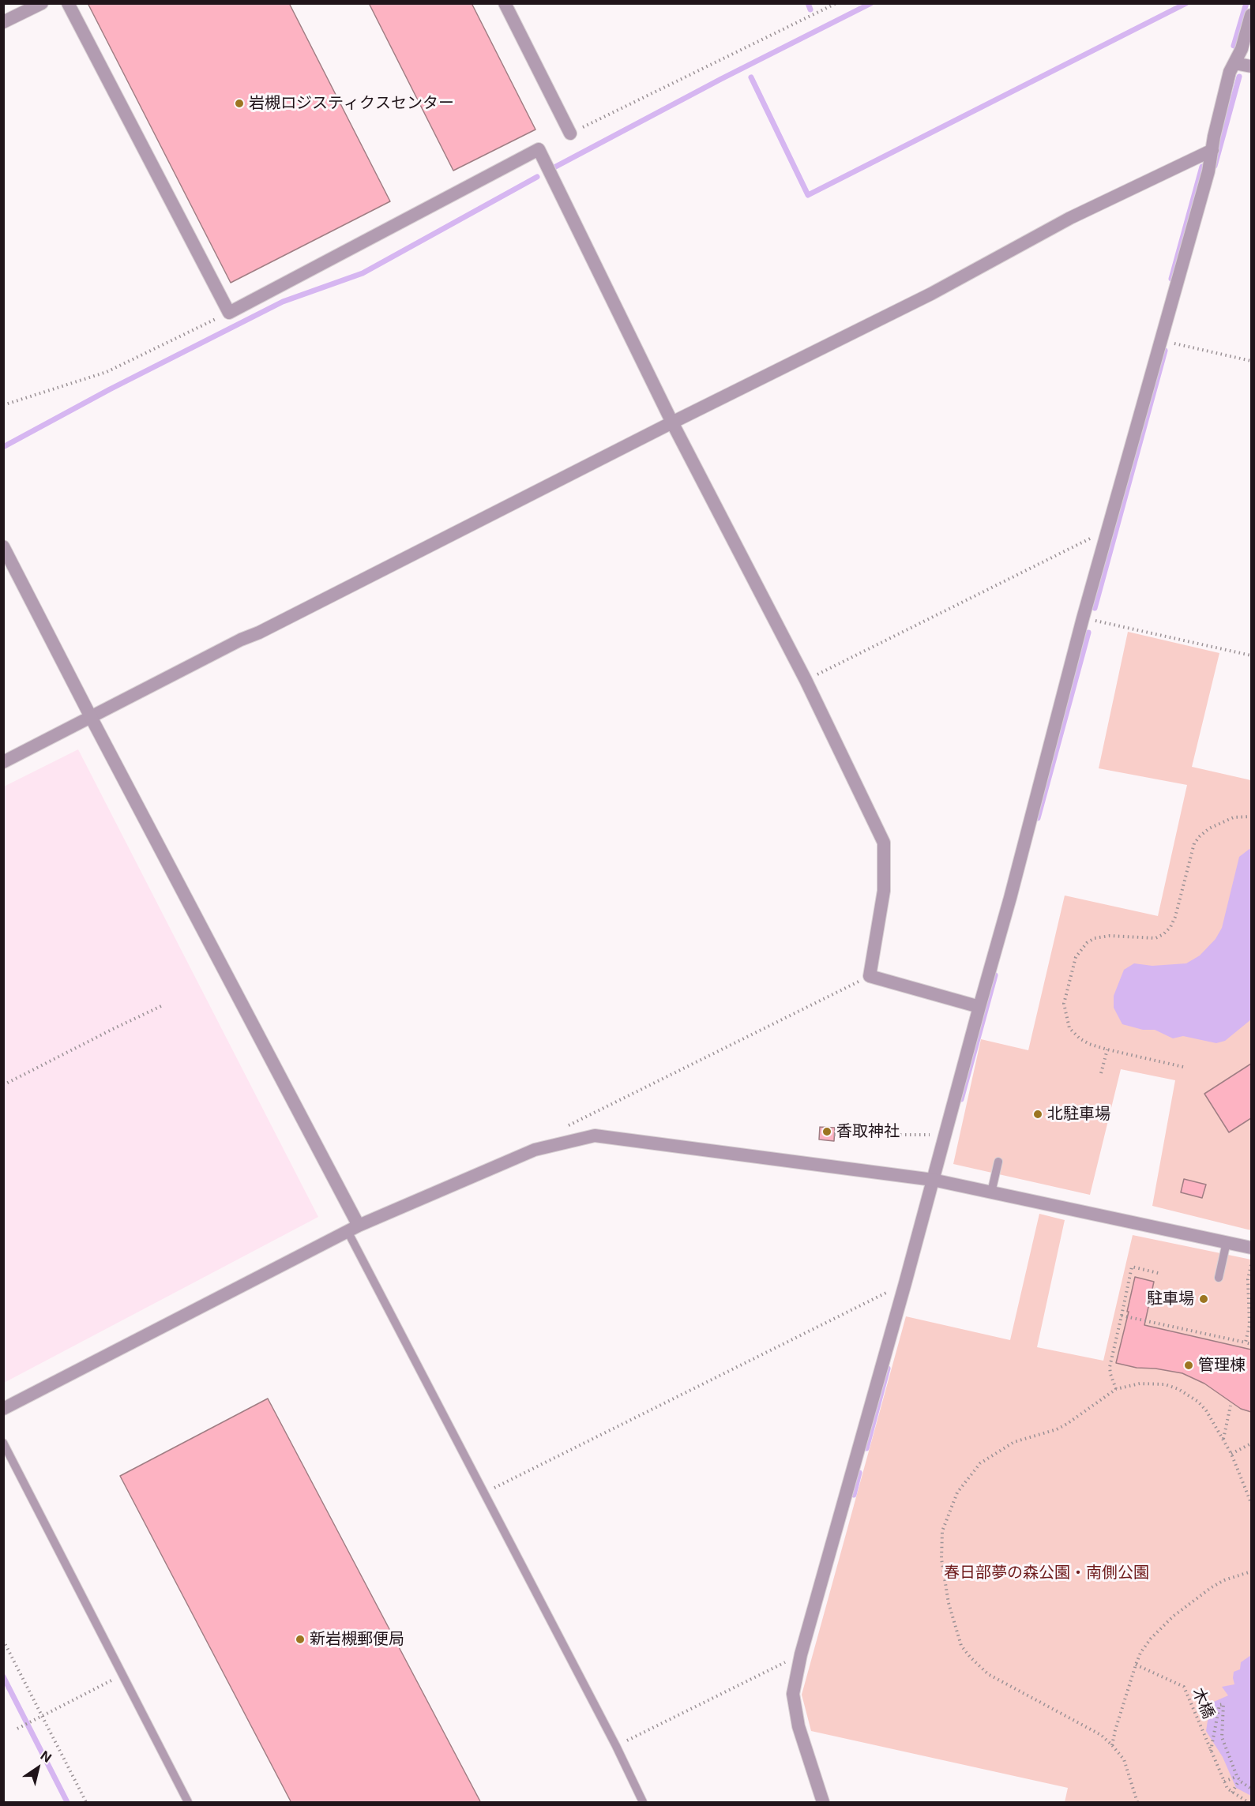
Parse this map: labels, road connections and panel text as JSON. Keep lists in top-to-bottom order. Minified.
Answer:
{"streets":{"path":["木橋"]},"parks":["春日部夢の森公園・南側公園"],"places":["岩槻ロジスティクスセンター","北駐車場","香取神社","駐車場","管理棟","新岩槻郵便局"],"north":"top right"}
